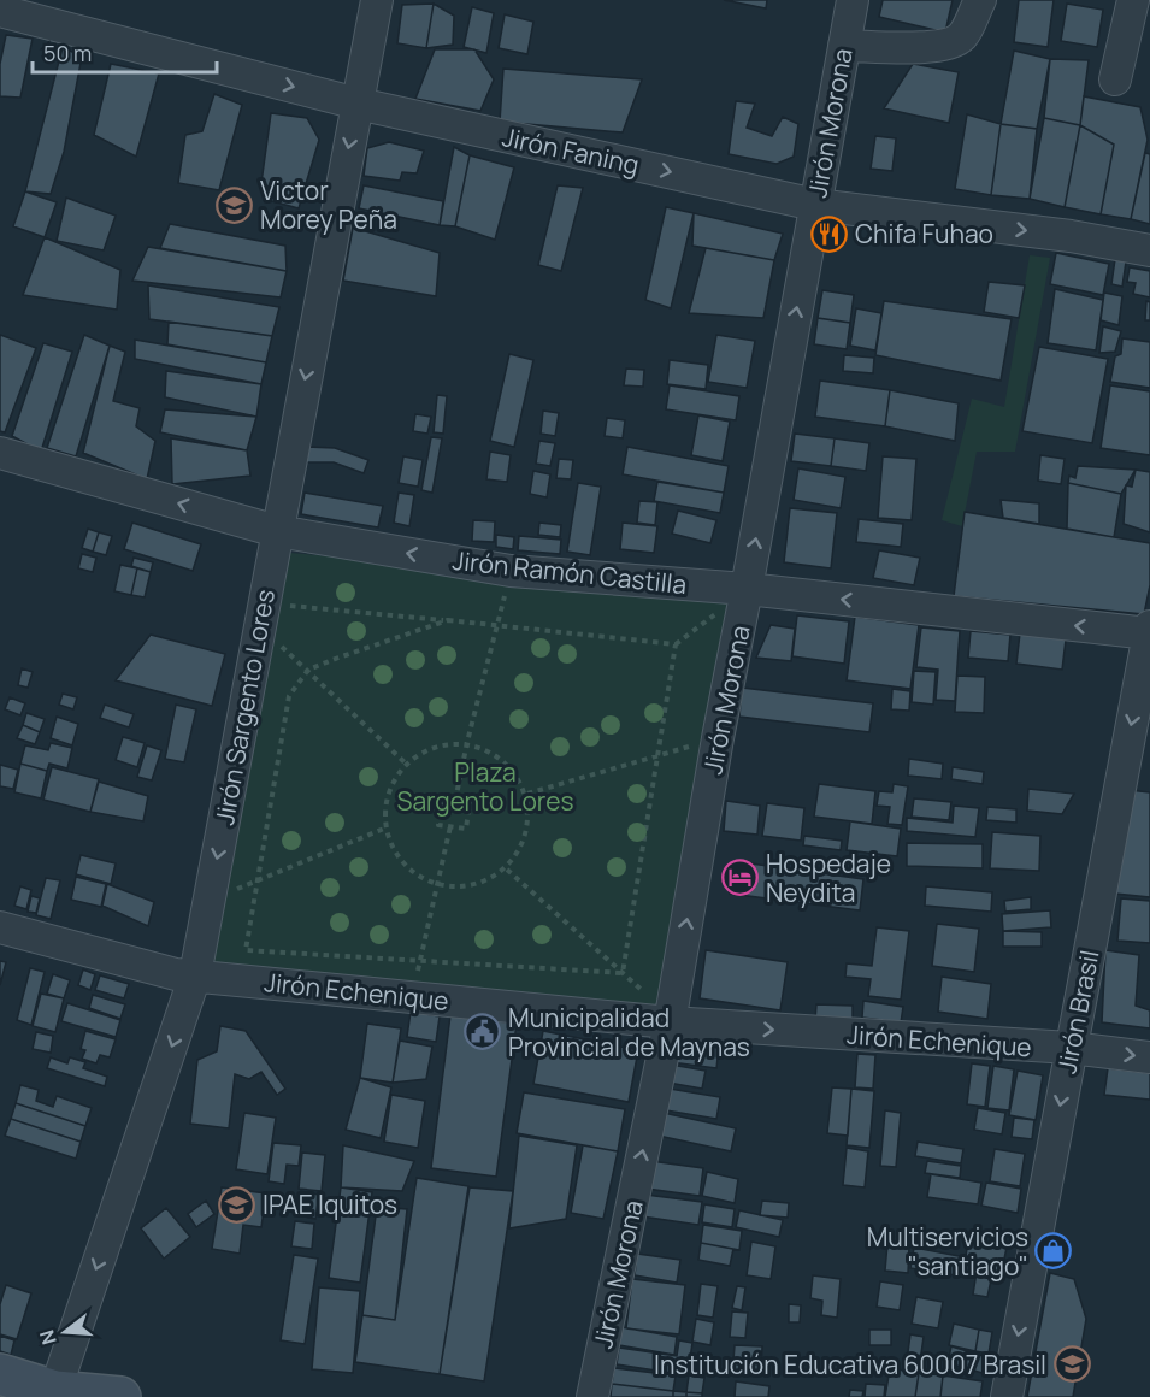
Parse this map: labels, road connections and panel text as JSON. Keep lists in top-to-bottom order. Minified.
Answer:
{"streets":{"street":["Jirón Morona","Jirón Faning","Jirón Ramón Castilla","Jirón Sargento Lores","Jirón Echenique","Jirón Brasil"]},"crossings":[["Jirón Morona","Jirón Faning"],["Jirón Morona","Jirón Ramón Castilla"],["Jirón Morona","Jirón Echenique"],["Jirón Faning","Jirón Sargento Lores"],["Jirón Ramón Castilla","Jirón Sargento Lores"],["Jirón Ramón Castilla","Jirón Brasil"],["Jirón Sargento Lores","Jirón Echenique"],["Jirón Echenique","Jirón Brasil"]],"one_way":["Jirón Morona","Jirón Faning","Jirón Ramón Castilla","Jirón Sargento Lores","Jirón Echenique","Jirón Brasil"],"parks":["Plaza Sargento Lores"],"places":{"school or university":["Victor Morey Peña","IPAE Iquitos","Institución Educativa 60007 Brasil"],"restaurant":["Chifa Fuhao"],"hotel":["Hospedaje Neydita"],"public building":["Municipalidad Provincial de Maynas"],"shop":["Multiservicios \"santiago\""]},"scale_bar":"50 m","north":"left"}
